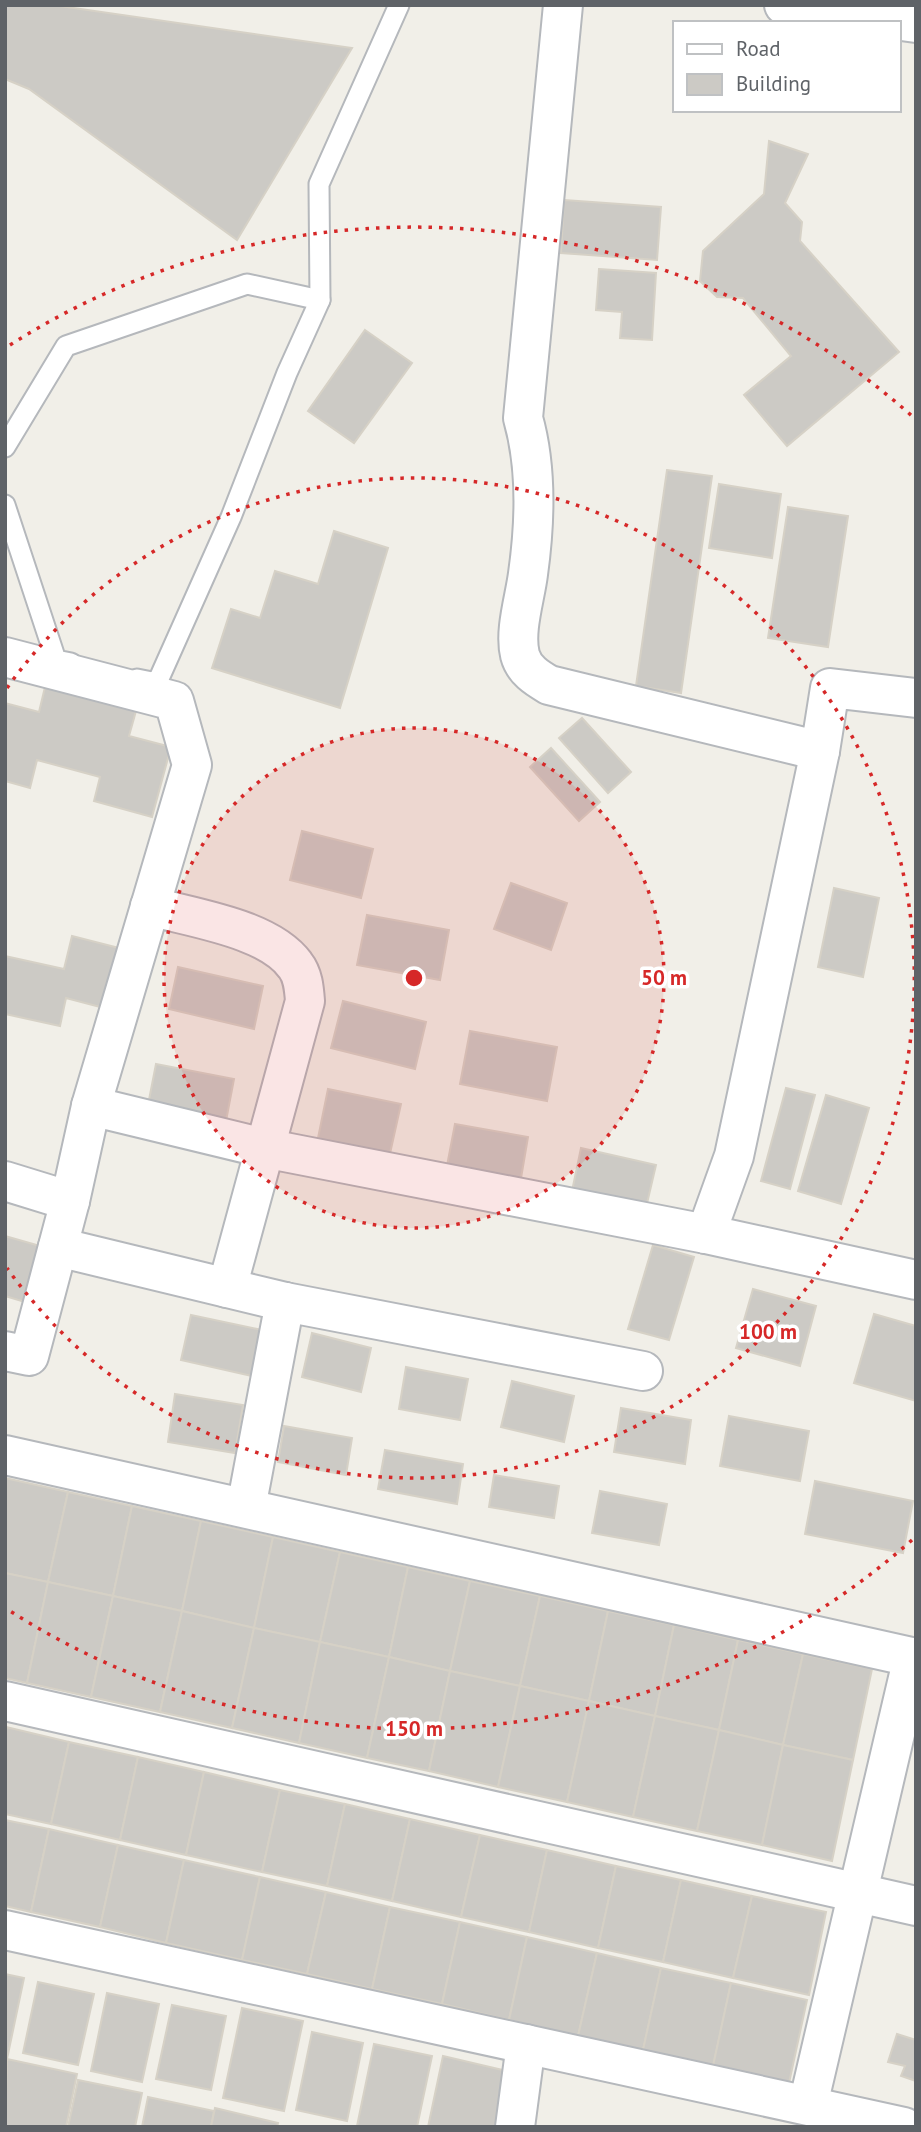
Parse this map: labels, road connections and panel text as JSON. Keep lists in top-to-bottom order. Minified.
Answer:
{"legend":["Road","Building"],"rings":["50 m","100 m","150 m"]}
